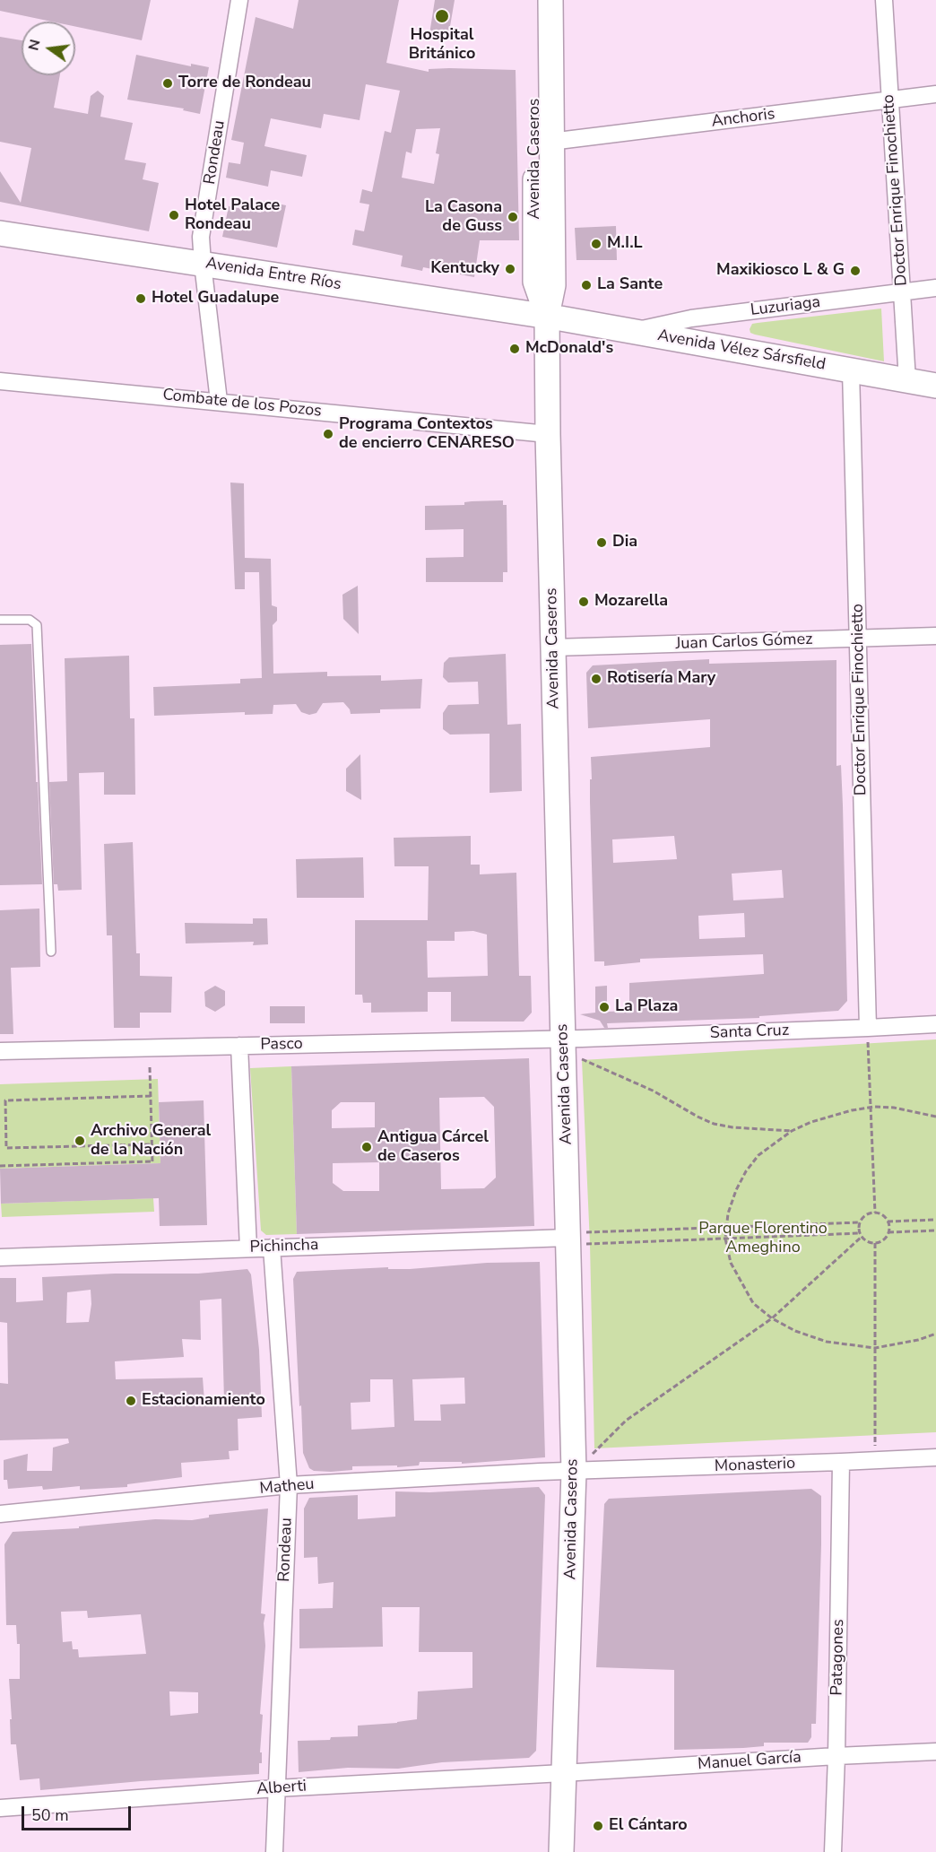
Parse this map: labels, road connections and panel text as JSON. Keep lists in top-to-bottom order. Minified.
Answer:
{"streets":{"main road":["Avenida Caseros","Avenida Entre Ríos","Avenida Vélez Sársfield"],"street":["Anchoris","Rondeau","Doctor Enrique Finochietto","Luzuriaga","Combate de los Pozos","Juan Carlos Gómez","Santa Cruz","Pasco","Pichincha","Monasterio","Matheu","Patagones","Manuel García","Alberti"]},"crossings":[["Anchoris","Avenida Caseros"],["Anchoris","Doctor Enrique Finochietto"],["Rondeau","Avenida Entre Ríos"],["Rondeau","Combate de los Pozos"],["Rondeau","Pichincha"],["Rondeau","Matheu"],["Rondeau","Alberti"],["Avenida Caseros","Avenida Entre Ríos"],["Avenida Caseros","Avenida Vélez Sársfield"],["Avenida Caseros","Combate de los Pozos"],["Avenida Caseros","Juan Carlos Gómez"],["Avenida Caseros","Santa Cruz"],["Avenida Caseros","Pasco"],["Avenida Caseros","Pichincha"],["Avenida Caseros","Monasterio"],["Avenida Caseros","Matheu"],["Avenida Caseros","Manuel García"],["Avenida Caseros","Alberti"],["Doctor Enrique Finochietto","Luzuriaga"],["Doctor Enrique Finochietto","Avenida Vélez Sársfield"],["Doctor Enrique Finochietto","Juan Carlos Gómez"],["Doctor Enrique Finochietto","Santa Cruz"],["Avenida Entre Ríos","Avenida Vélez Sársfield"],["Luzuriaga","Avenida Vélez Sársfield"],["Santa Cruz","Pasco"],["Monasterio","Matheu"],["Monasterio","Patagones"],["Patagones","Manuel García"],["Manuel García","Alberti"]],"parks":["Parque Florentino Ameghino"],"places":["Hospital Británico","Torre de Rondeau","Hotel Palace Rondeau","La Casona de Guss","M.I.L","Kentucky","Maxikiosco L & G","La Sante","Hotel Guadalupe","McDonald's","Programa Contextos de encierro CENARESO","Dia","Mozarella","Rotisería Mary","La Plaza","Archivo General de la Nación","Antigua Cárcel de Caseros","Estacionamiento","El Cántaro"],"scale_bar":"50 m","north":"left"}
